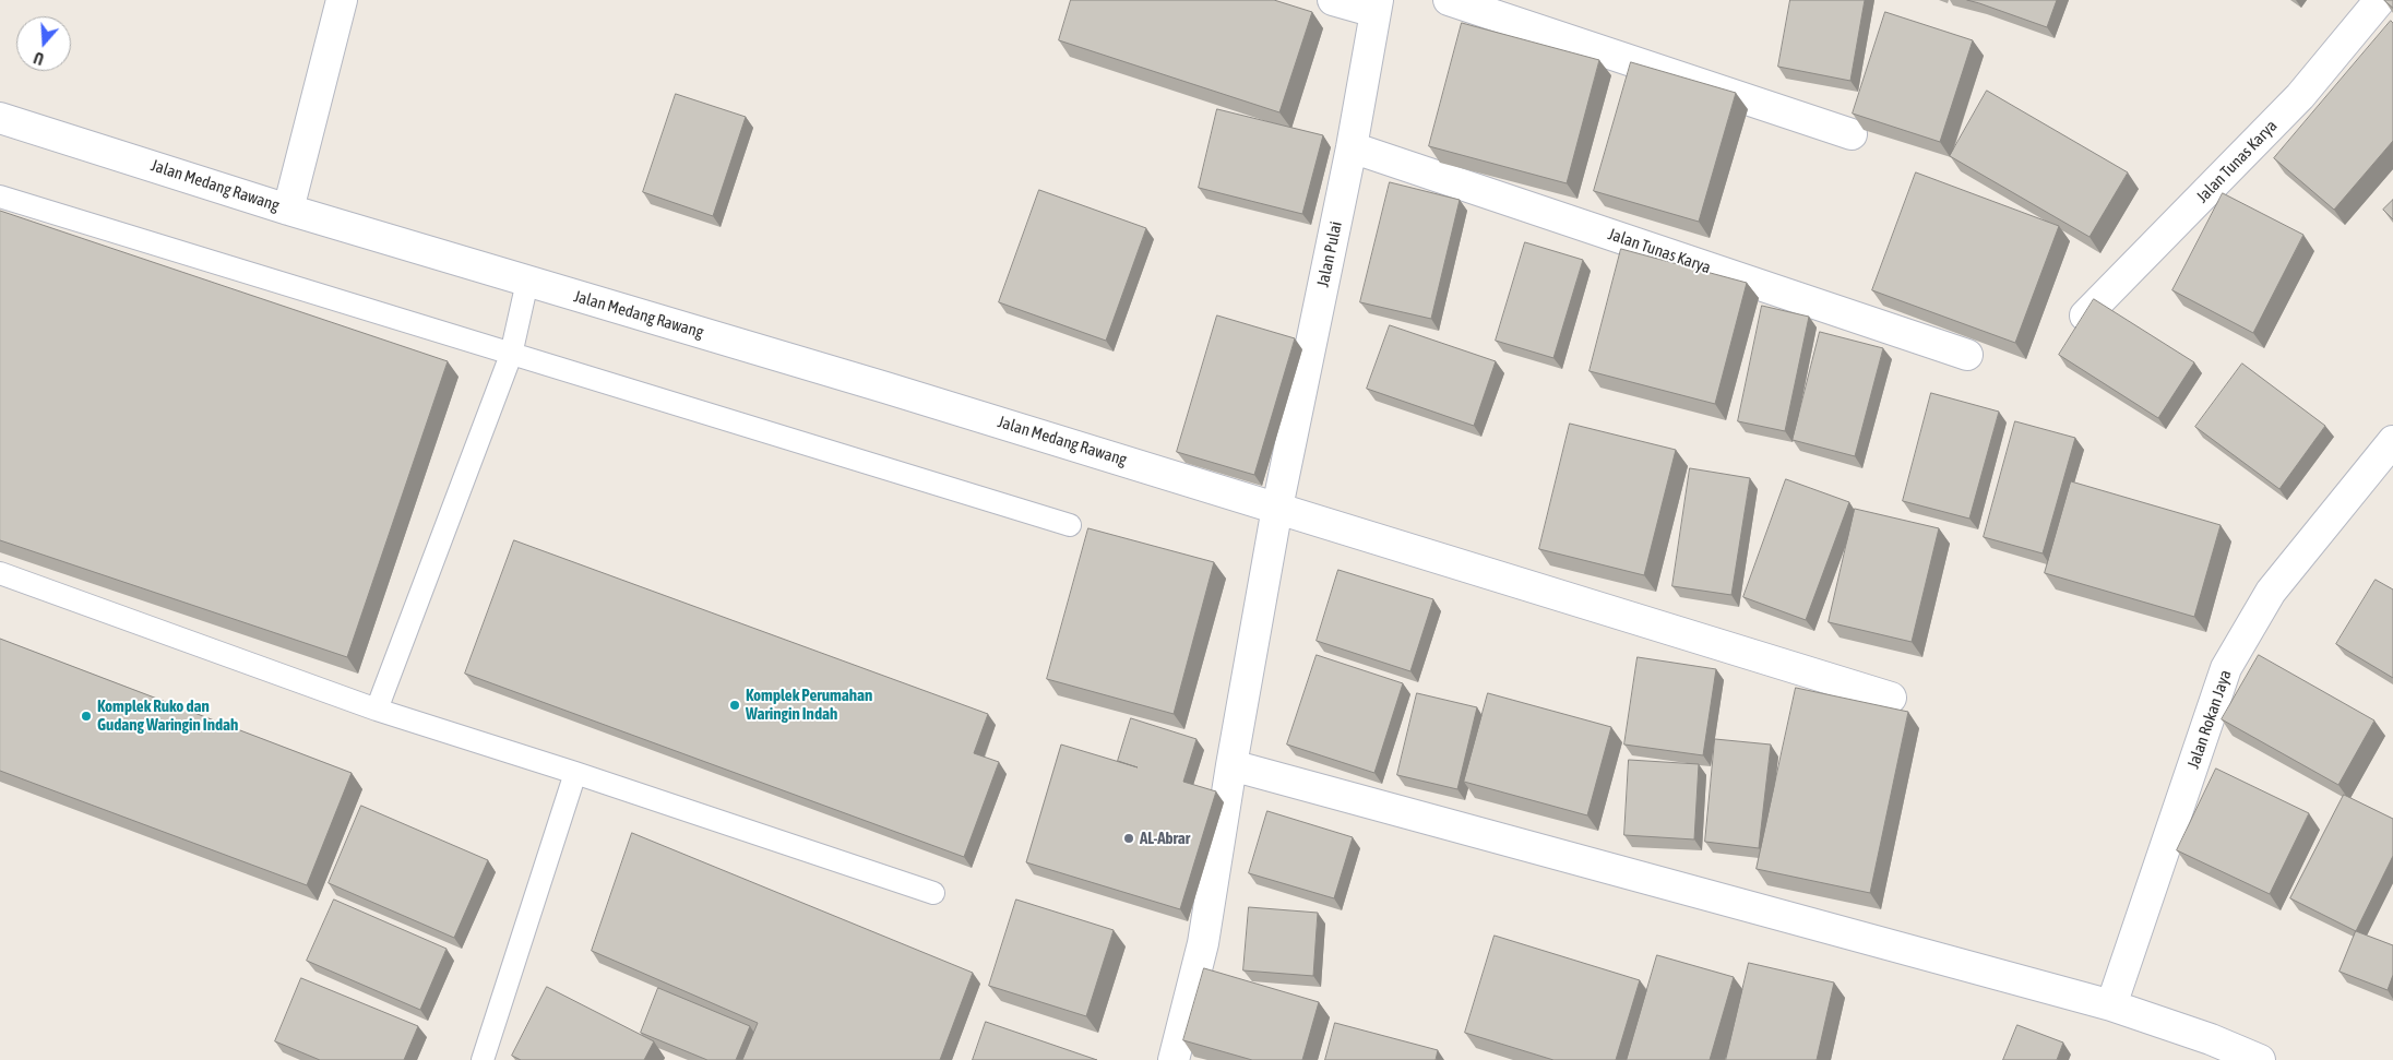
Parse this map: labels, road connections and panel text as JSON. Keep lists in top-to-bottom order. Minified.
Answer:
{"streets":{"street":["Jalan Tunas Karya","Jalan Medang Rawang","Jalan Pulai","Jalan Rokan Jaya"]},"crossings":[["Jalan Tunas Karya","Jalan Pulai"],["Jalan Medang Rawang","Jalan Pulai"]],"places":["Komplek Perumahan Waringin Indah","Komplek Ruko dan Gudang Waringin Indah","AL-Abrar"],"north":"bottom"}
